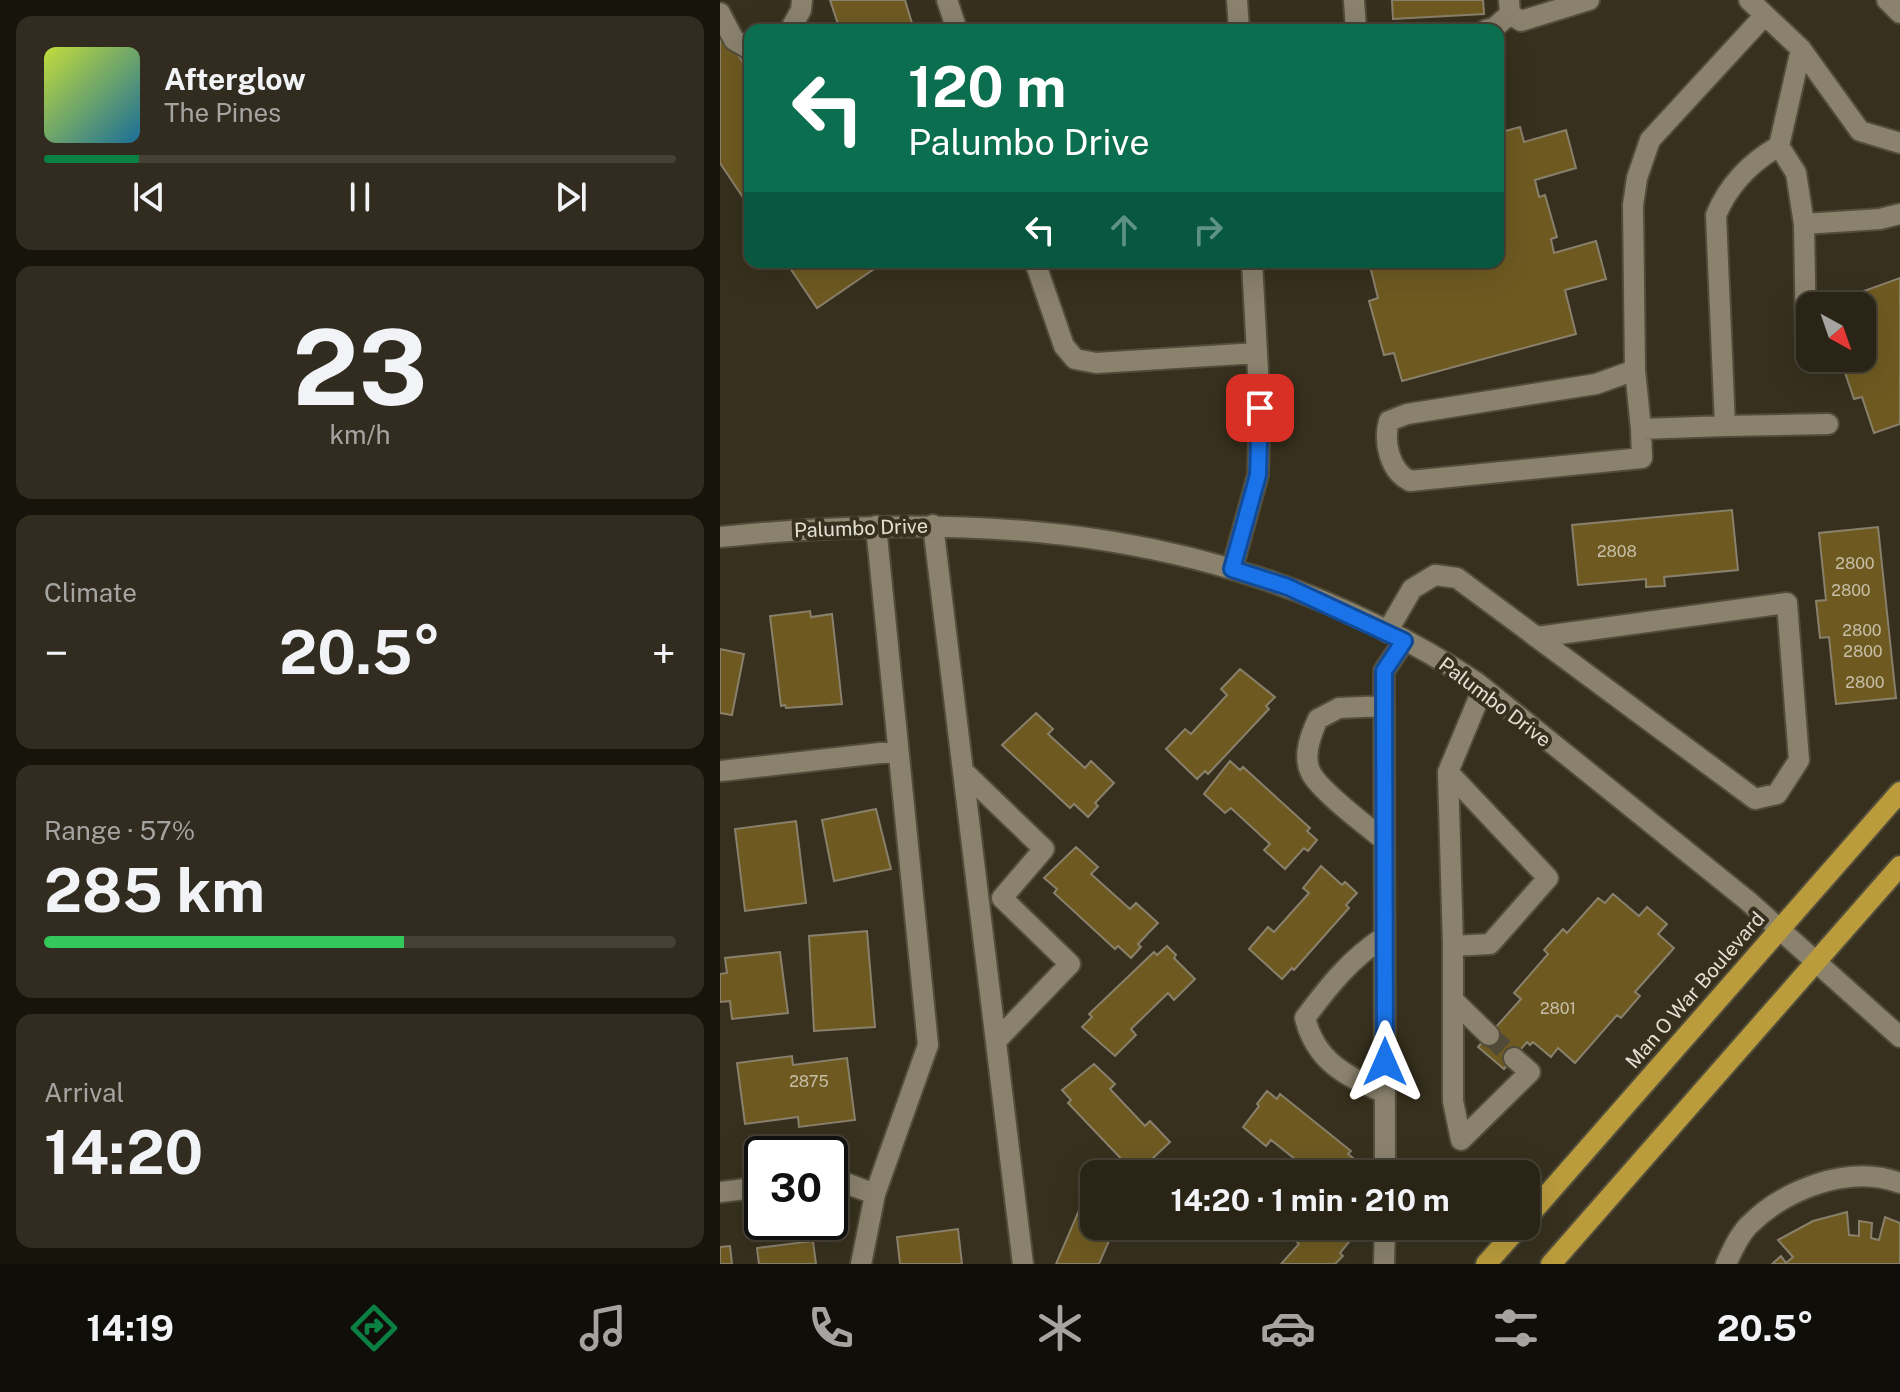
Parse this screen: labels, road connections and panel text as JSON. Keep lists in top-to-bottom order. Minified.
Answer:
{"streets":{"main road":["Man O War Boulevard"],"street":["Palumbo Drive"]},"crossings":[["Palumbo Drive","Man O War Boulevard"]],"house_numbers":["2808","2800","2800","2800","2800","2800","2801","2875"],"north":"bottom right","page":{"turn":["120 m","Palumbo Drive"],"song":["Afterglow","The Pines"],"tile":[["23","km/h"],"Climate",["Range · 57%","285 km"],["Arrival","14:20"]],"heat":["−","20.5°","+"],"limit":"30","trip":"14:20 · 1 min · 210 m","tabs":["14:19","20.5°"]}}
